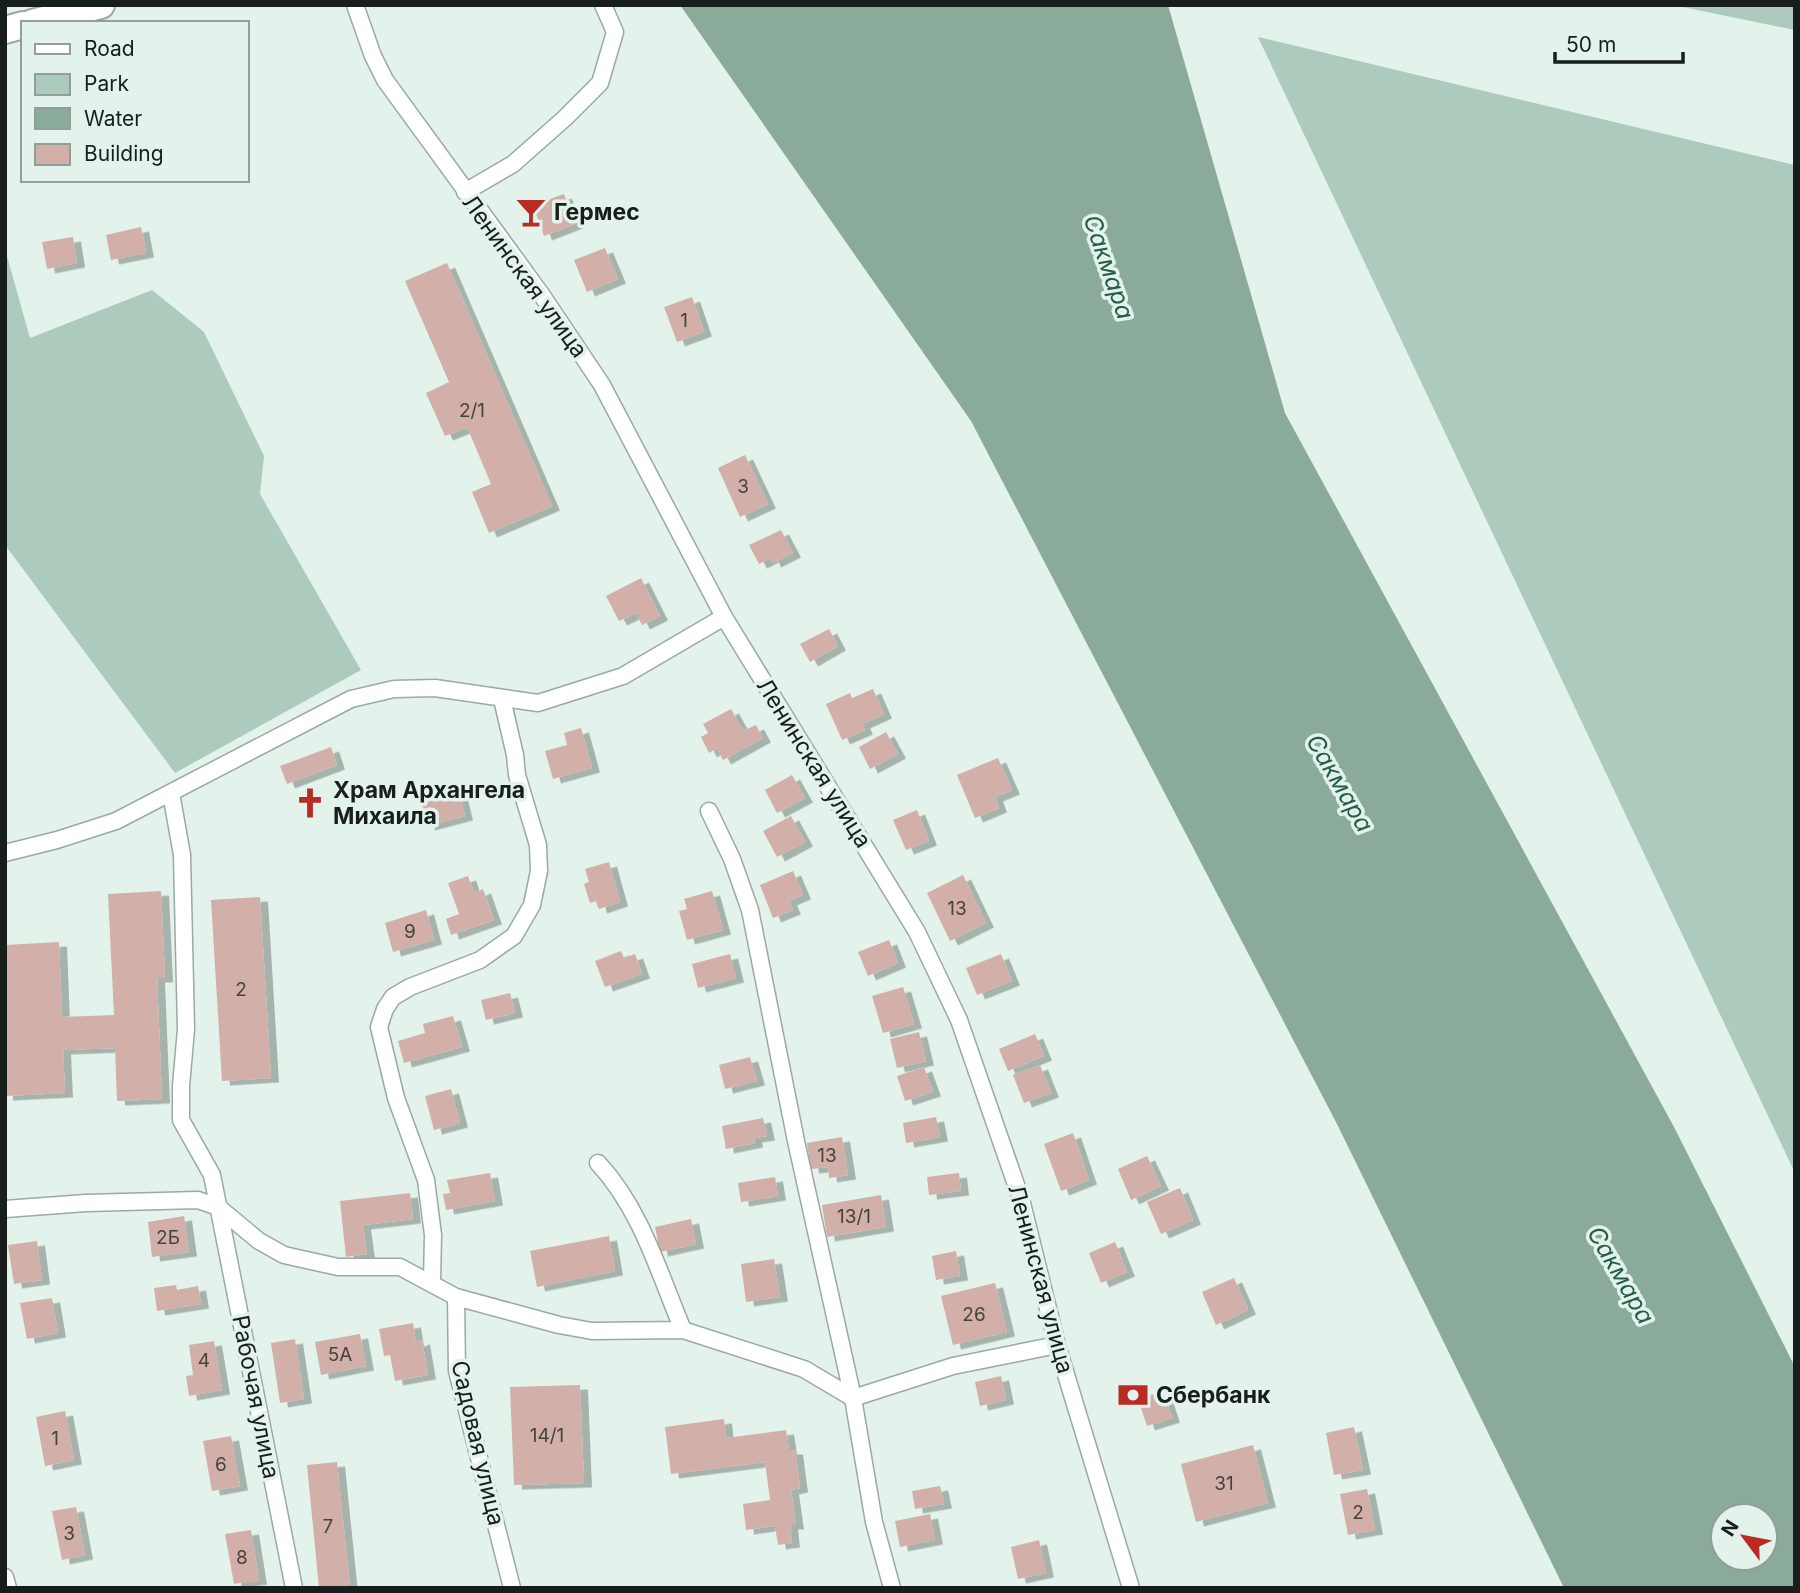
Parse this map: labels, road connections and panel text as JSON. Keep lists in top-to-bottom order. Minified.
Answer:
{"streets":{"street":["Ленинская улица","Рабочая улица","Садовая улица"]},"water":["Сакмара"],"places":{"bar":["Гермес"],"church":["Храм Архангела Михаила"],"bank":["Сбербанк"]},"house_numbers":["1","2/1","3","13","9","2","13","13/1","2Б","26","5А","4","14/1","1","6","31","2","7","3","8"],"legend":["Road","Park","Water","Building"],"scale_bar":"50 m","north":"top left"}
